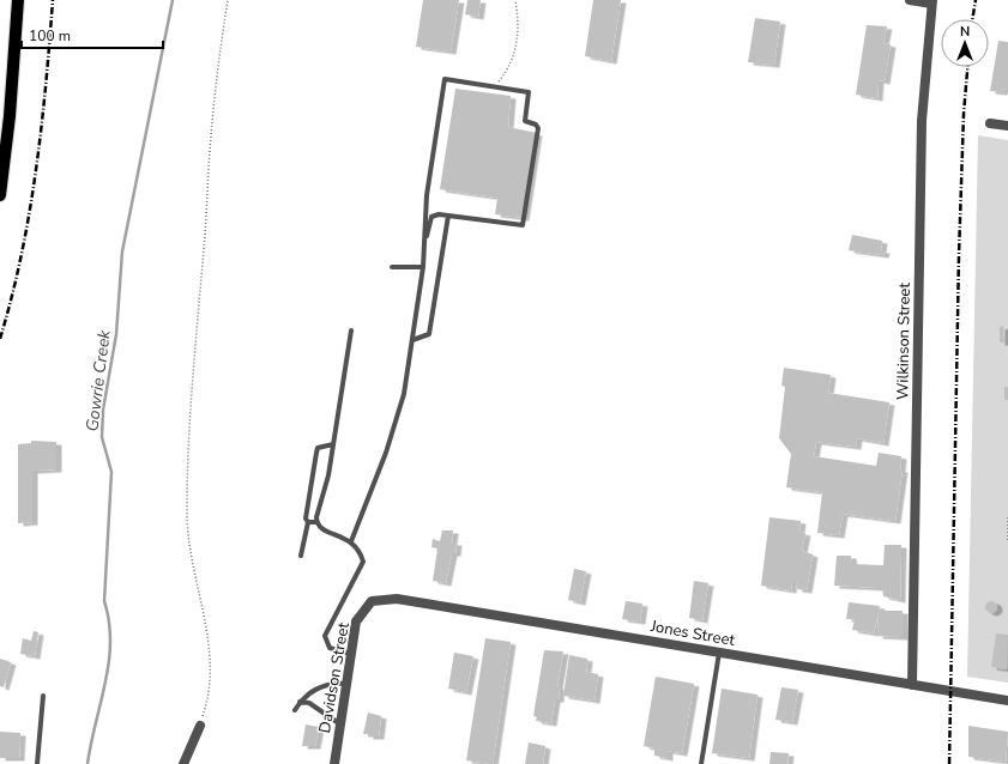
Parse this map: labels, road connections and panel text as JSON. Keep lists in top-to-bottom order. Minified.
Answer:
{"streets":{"street":["Wilkinson Street","Jones Street","Davidson Street"]},"crossings":[["Wilkinson Street","Jones Street"],["Jones Street","Davidson Street"]],"water":["Gowrie Creek"],"scale_bar":"100 m","north":"top"}
